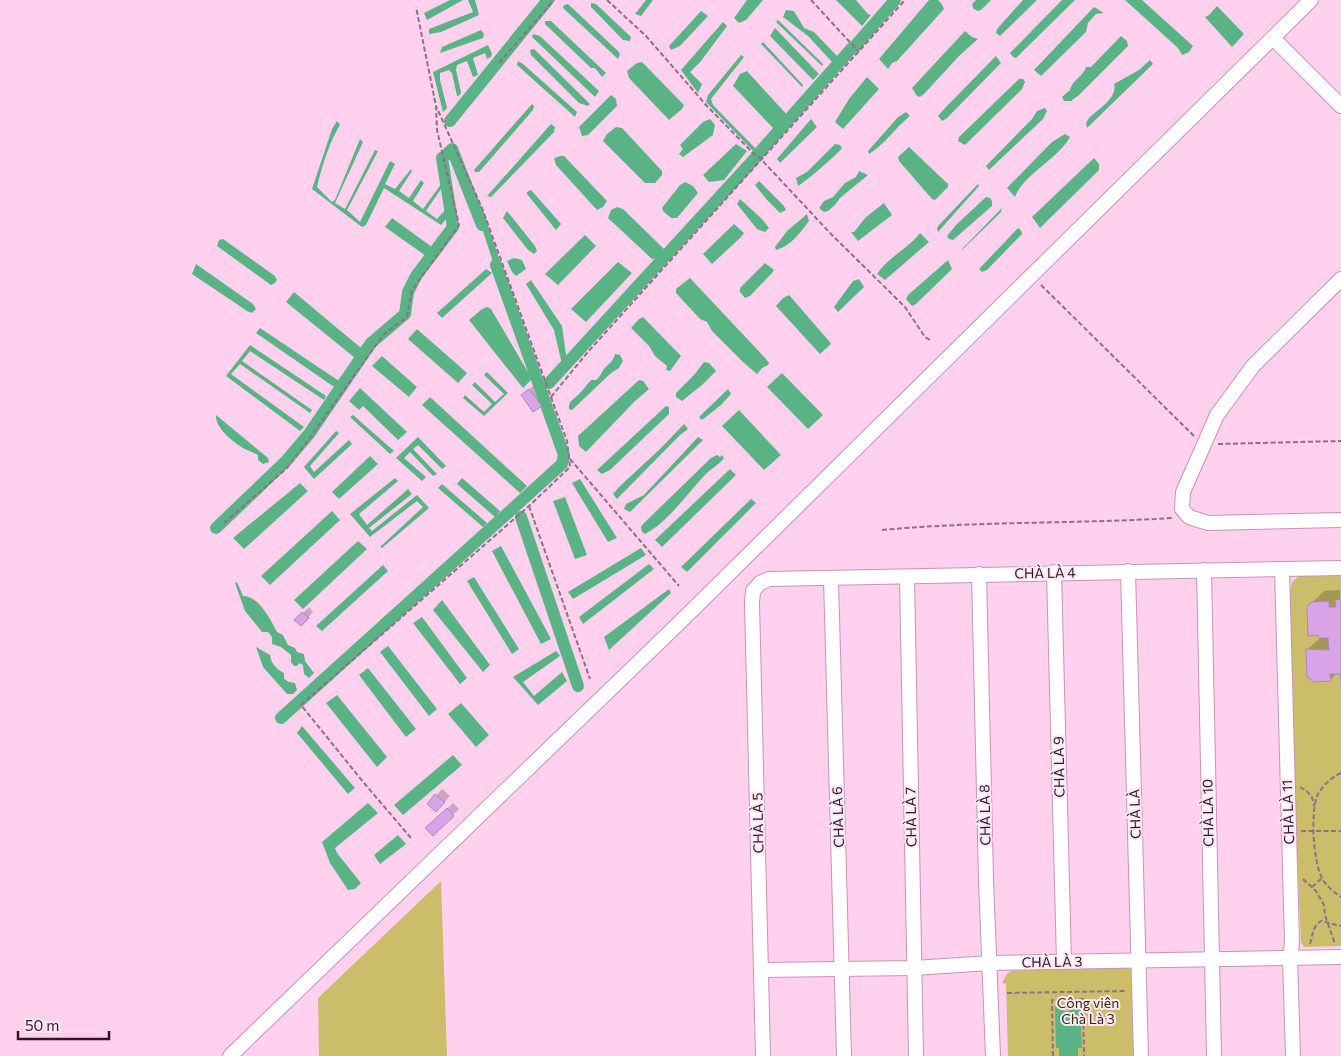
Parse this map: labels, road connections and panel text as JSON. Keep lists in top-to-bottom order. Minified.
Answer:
{"streets":{"street":["CHÀ LÀ 4","CHÀ LÀ 9","CHÀ LÀ 11","CHÀ LÀ 10","CHÀ LÀ","CHÀ LÀ 8","CHÀ LÀ 6","CHÀ LÀ 7","CHÀ LÀ 5","CHÀ LÀ 3"]},"crossings":[["CHÀ LÀ 4","CHÀ LÀ 9"],["CHÀ LÀ 4","CHÀ LÀ 11"],["CHÀ LÀ 4","CHÀ LÀ 10"],["CHÀ LÀ 4","CHÀ LÀ"],["CHÀ LÀ 4","CHÀ LÀ 8"],["CHÀ LÀ 4","CHÀ LÀ 6"],["CHÀ LÀ 4","CHÀ LÀ 7"],["CHÀ LÀ 4","CHÀ LÀ 5"],["CHÀ LÀ 9","CHÀ LÀ 3"],["CHÀ LÀ 11","CHÀ LÀ 3"],["CHÀ LÀ 10","CHÀ LÀ 3"],["CHÀ LÀ","CHÀ LÀ 3"],["CHÀ LÀ 8","CHÀ LÀ 3"],["CHÀ LÀ 6","CHÀ LÀ 3"],["CHÀ LÀ 7","CHÀ LÀ 3"],["CHÀ LÀ 5","CHÀ LÀ 3"]],"parks":["Công viên Chà Là 3"],"scale_bar":"50 m"}
